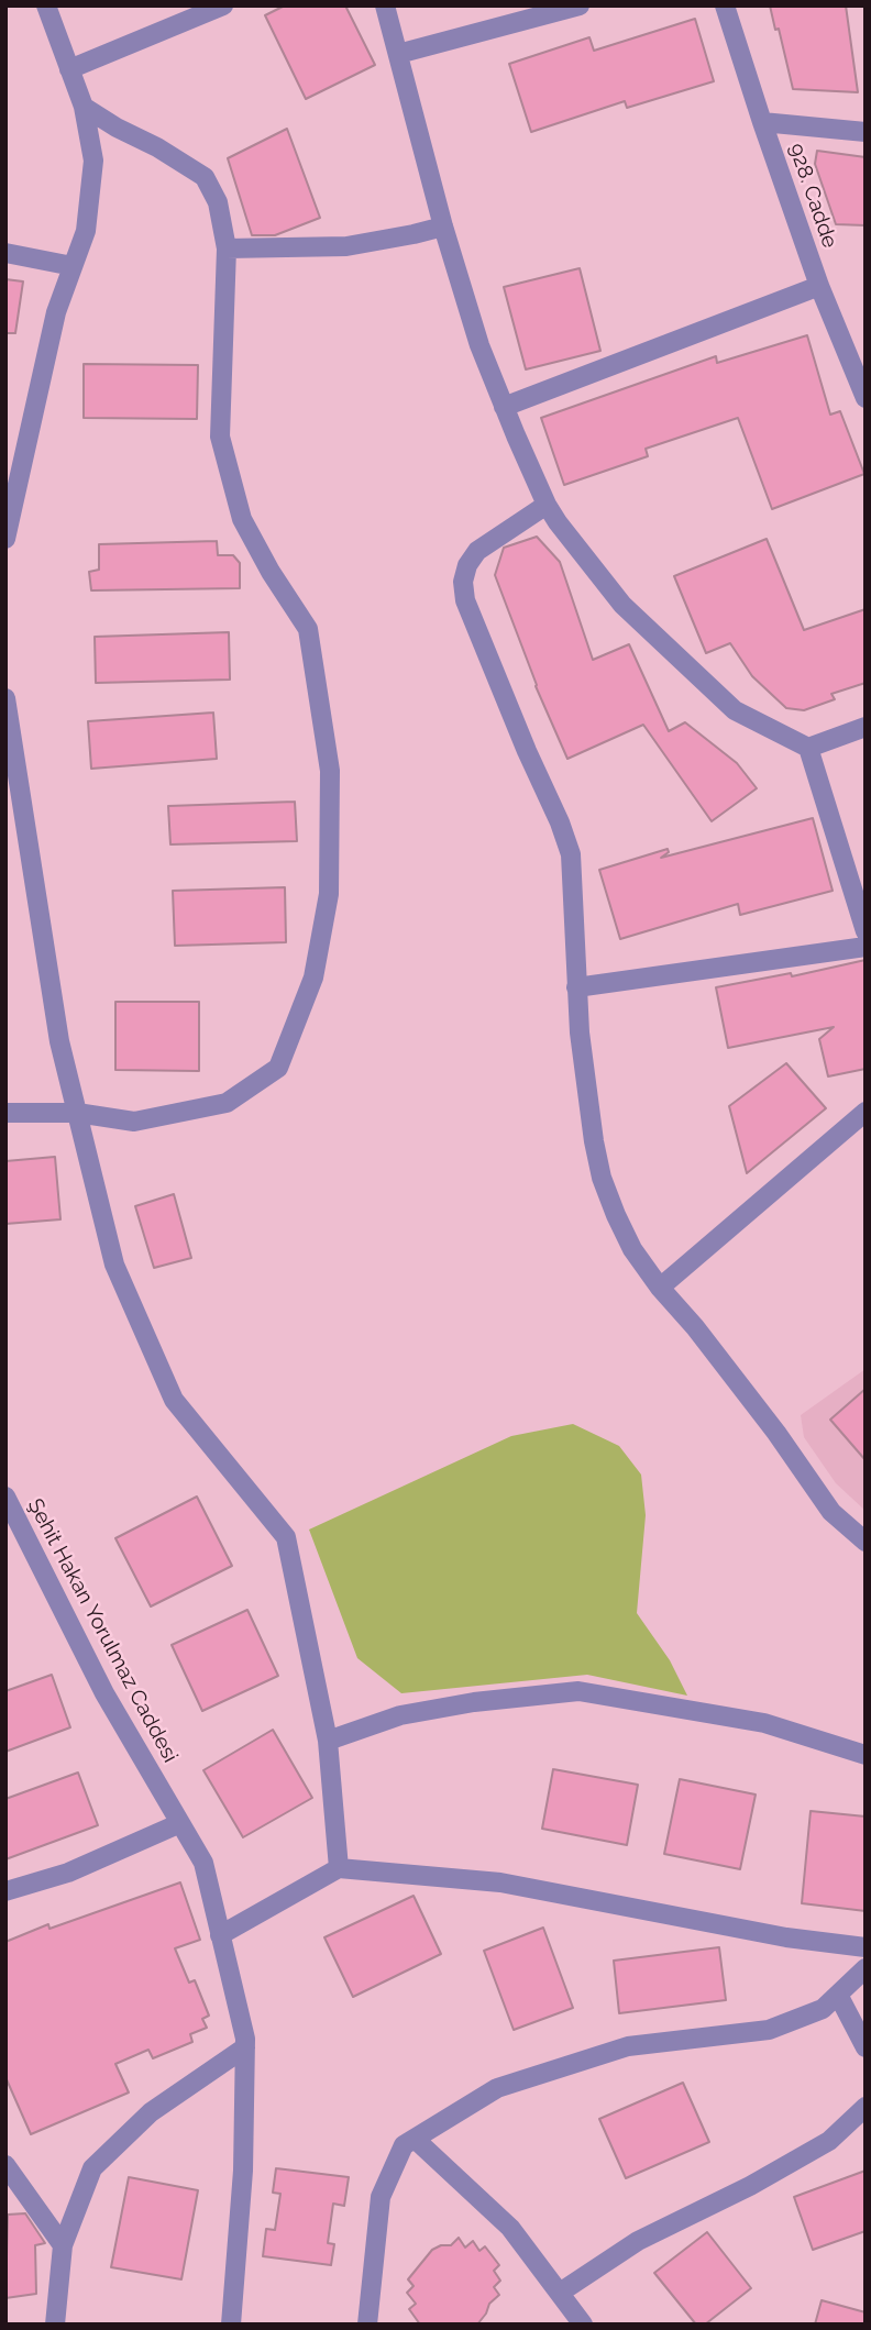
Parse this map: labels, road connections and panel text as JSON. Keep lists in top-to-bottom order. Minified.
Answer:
{"streets":{"street":["928. Cadde","Şehit Hakan Yorulmaz Caddesi"]}}
